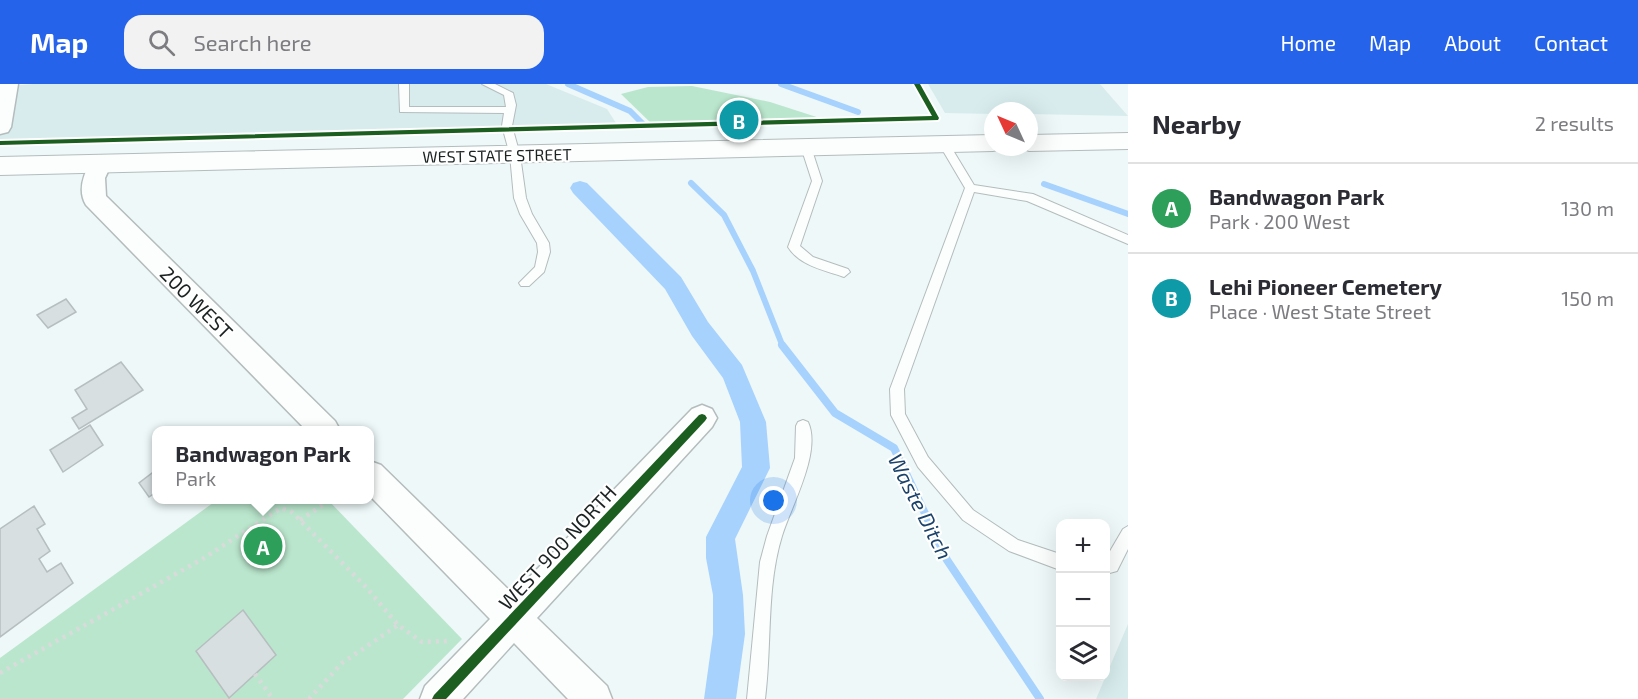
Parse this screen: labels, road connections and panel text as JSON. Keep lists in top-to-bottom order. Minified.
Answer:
{"streets":{"main road":["WEST STATE STREET"],"street":["200 WEST","WEST 900 NORTH"]},"crossings":[["WEST STATE STREET","200 WEST"]],"water":["Waste Ditch"],"north":"top left","page":{"header":"Map","search":"Search here","nav":["Home","Map","About","Contact"],"heading":["Nearby","2 results"],"pins":["B","A"],"list":[{"mark":"A","name":"Bandwagon Park","note":"Park · 200 West","value":"130 m"},{"mark":"B","name":"Lehi Pioneer Cemetery","note":"Place · West State Street","value":"150 m"}],"popup":["Bandwagon Park","Park"],"map_buttons":["+","−"]}}
